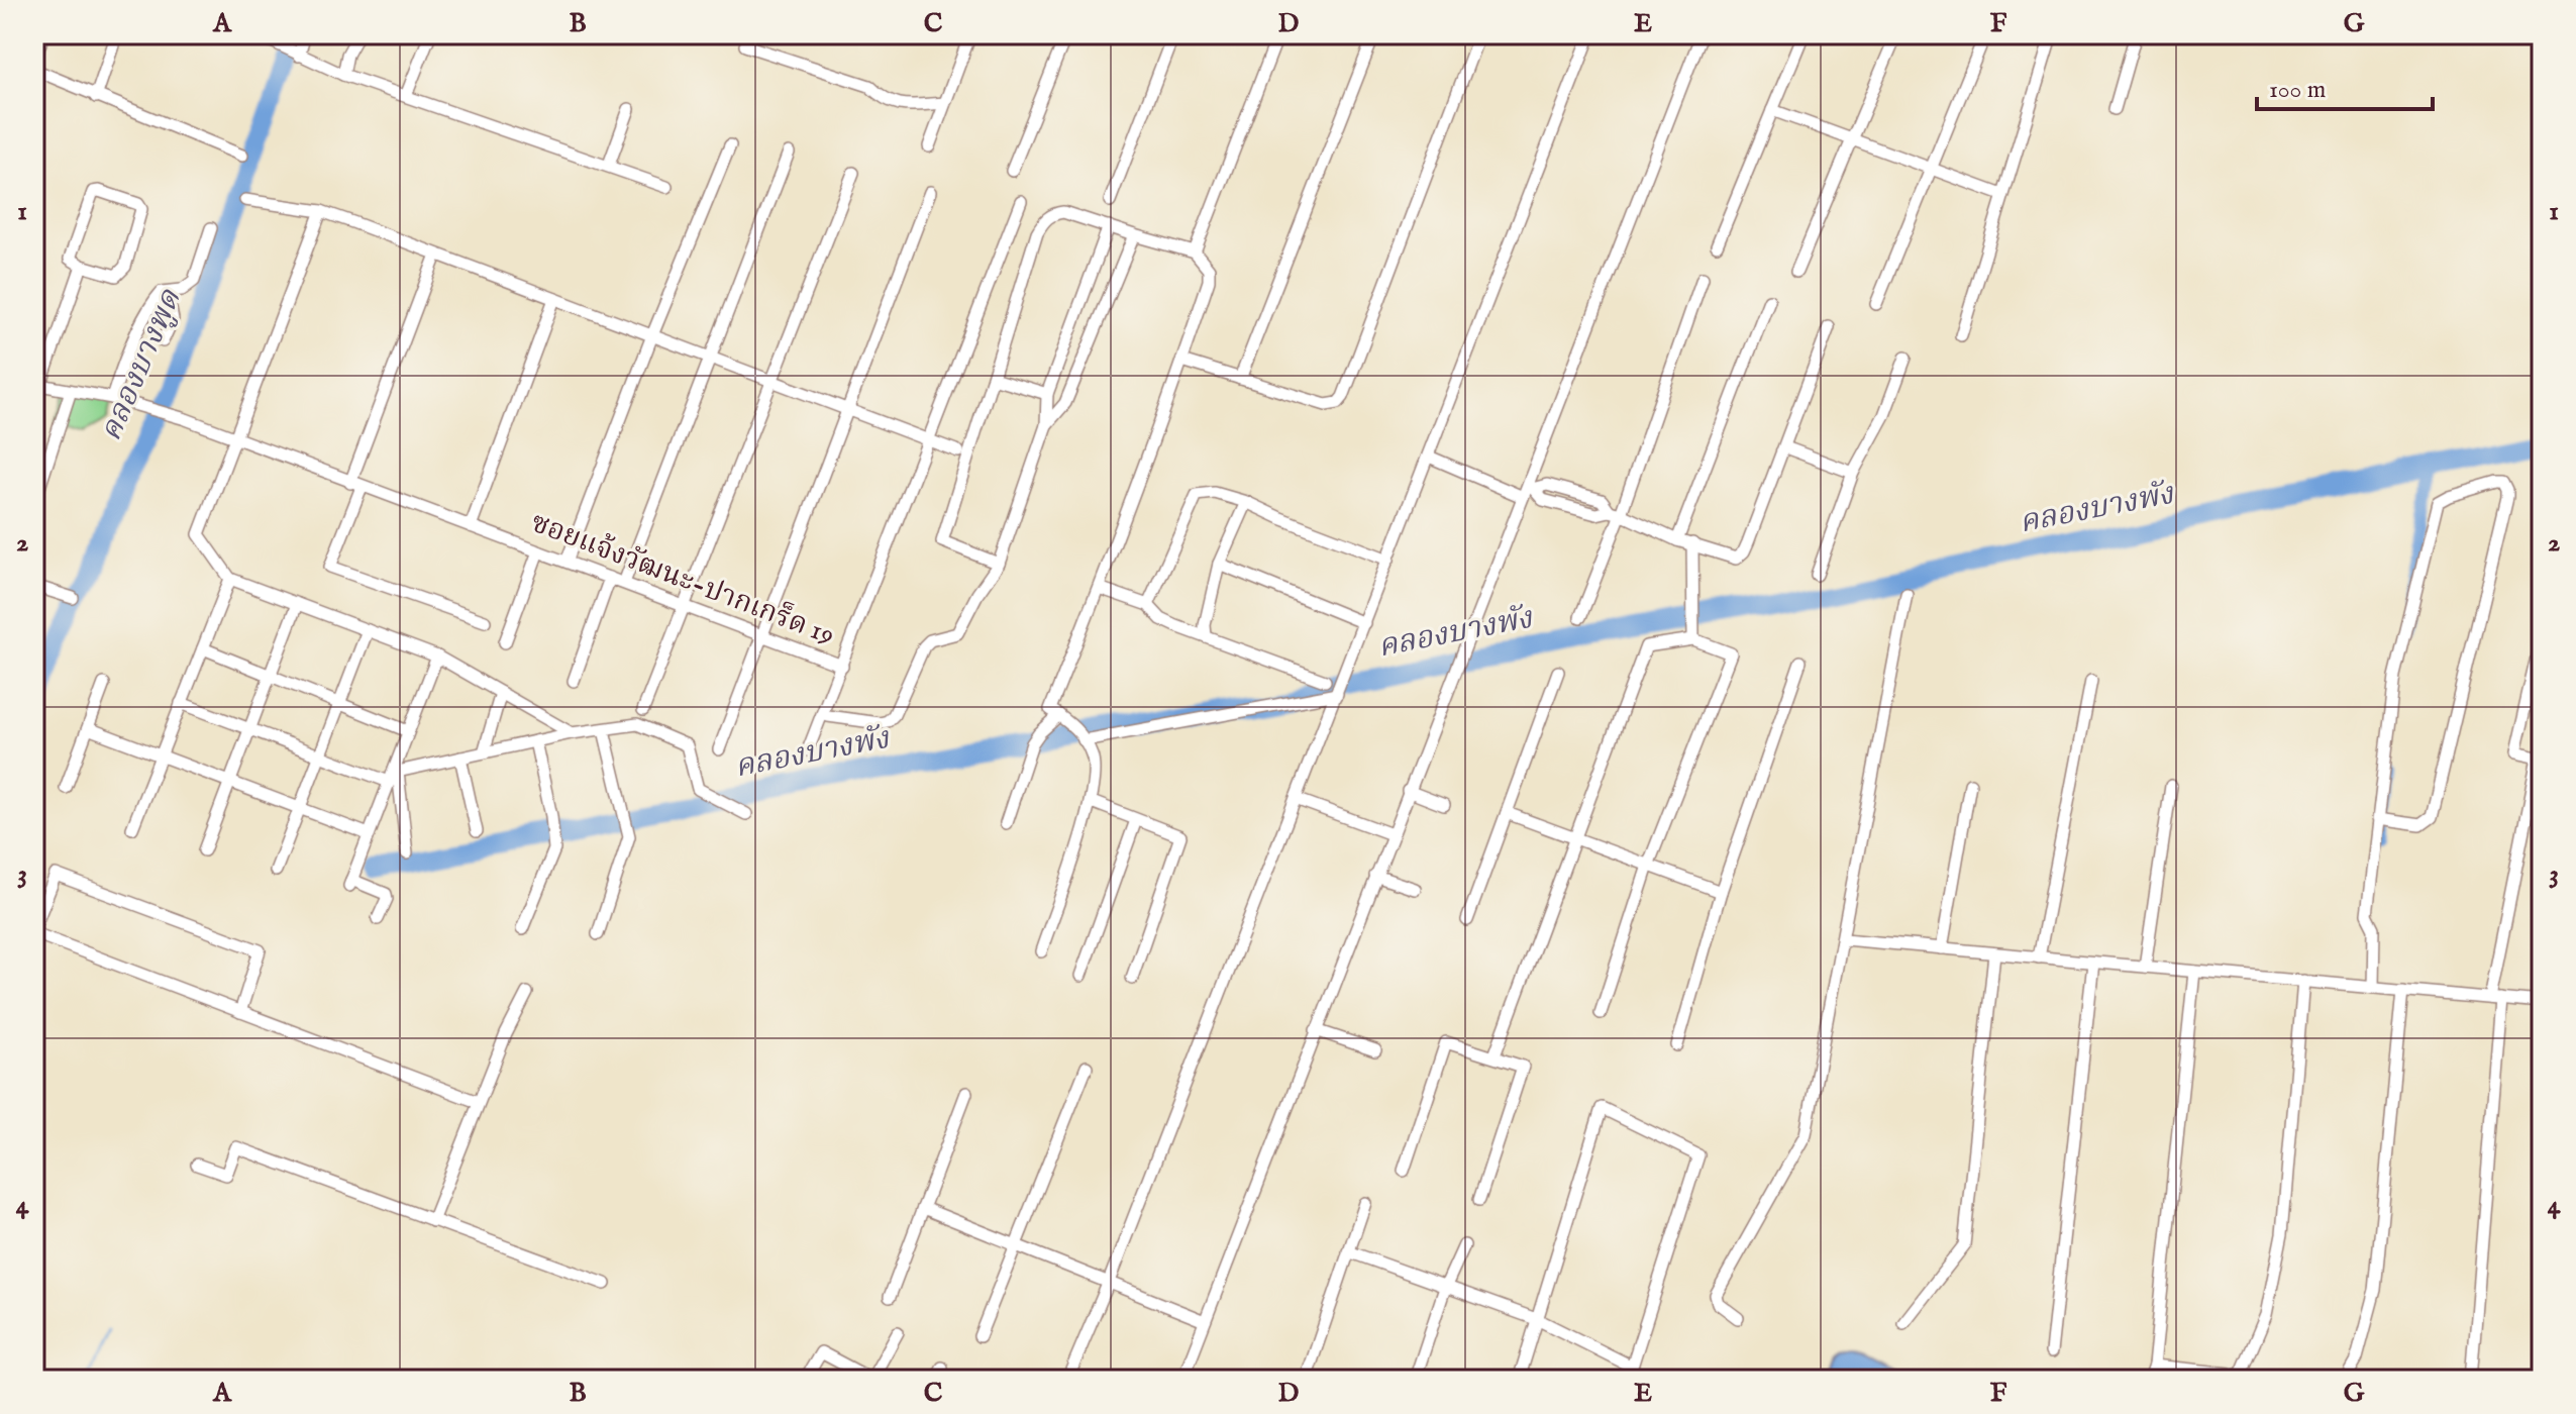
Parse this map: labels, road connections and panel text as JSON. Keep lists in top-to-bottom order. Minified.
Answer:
{"streets":{"street":["ซอยแจ้งวัฒนะ-ปากเกร็ด 19"]},"water":["คลองบางพูด","คลองบางพัง"],"scale_bar":"100 m","grid":{"columns":["A","B","C","D","E","F","G"],"rows":["1","2","3","4"]}}
